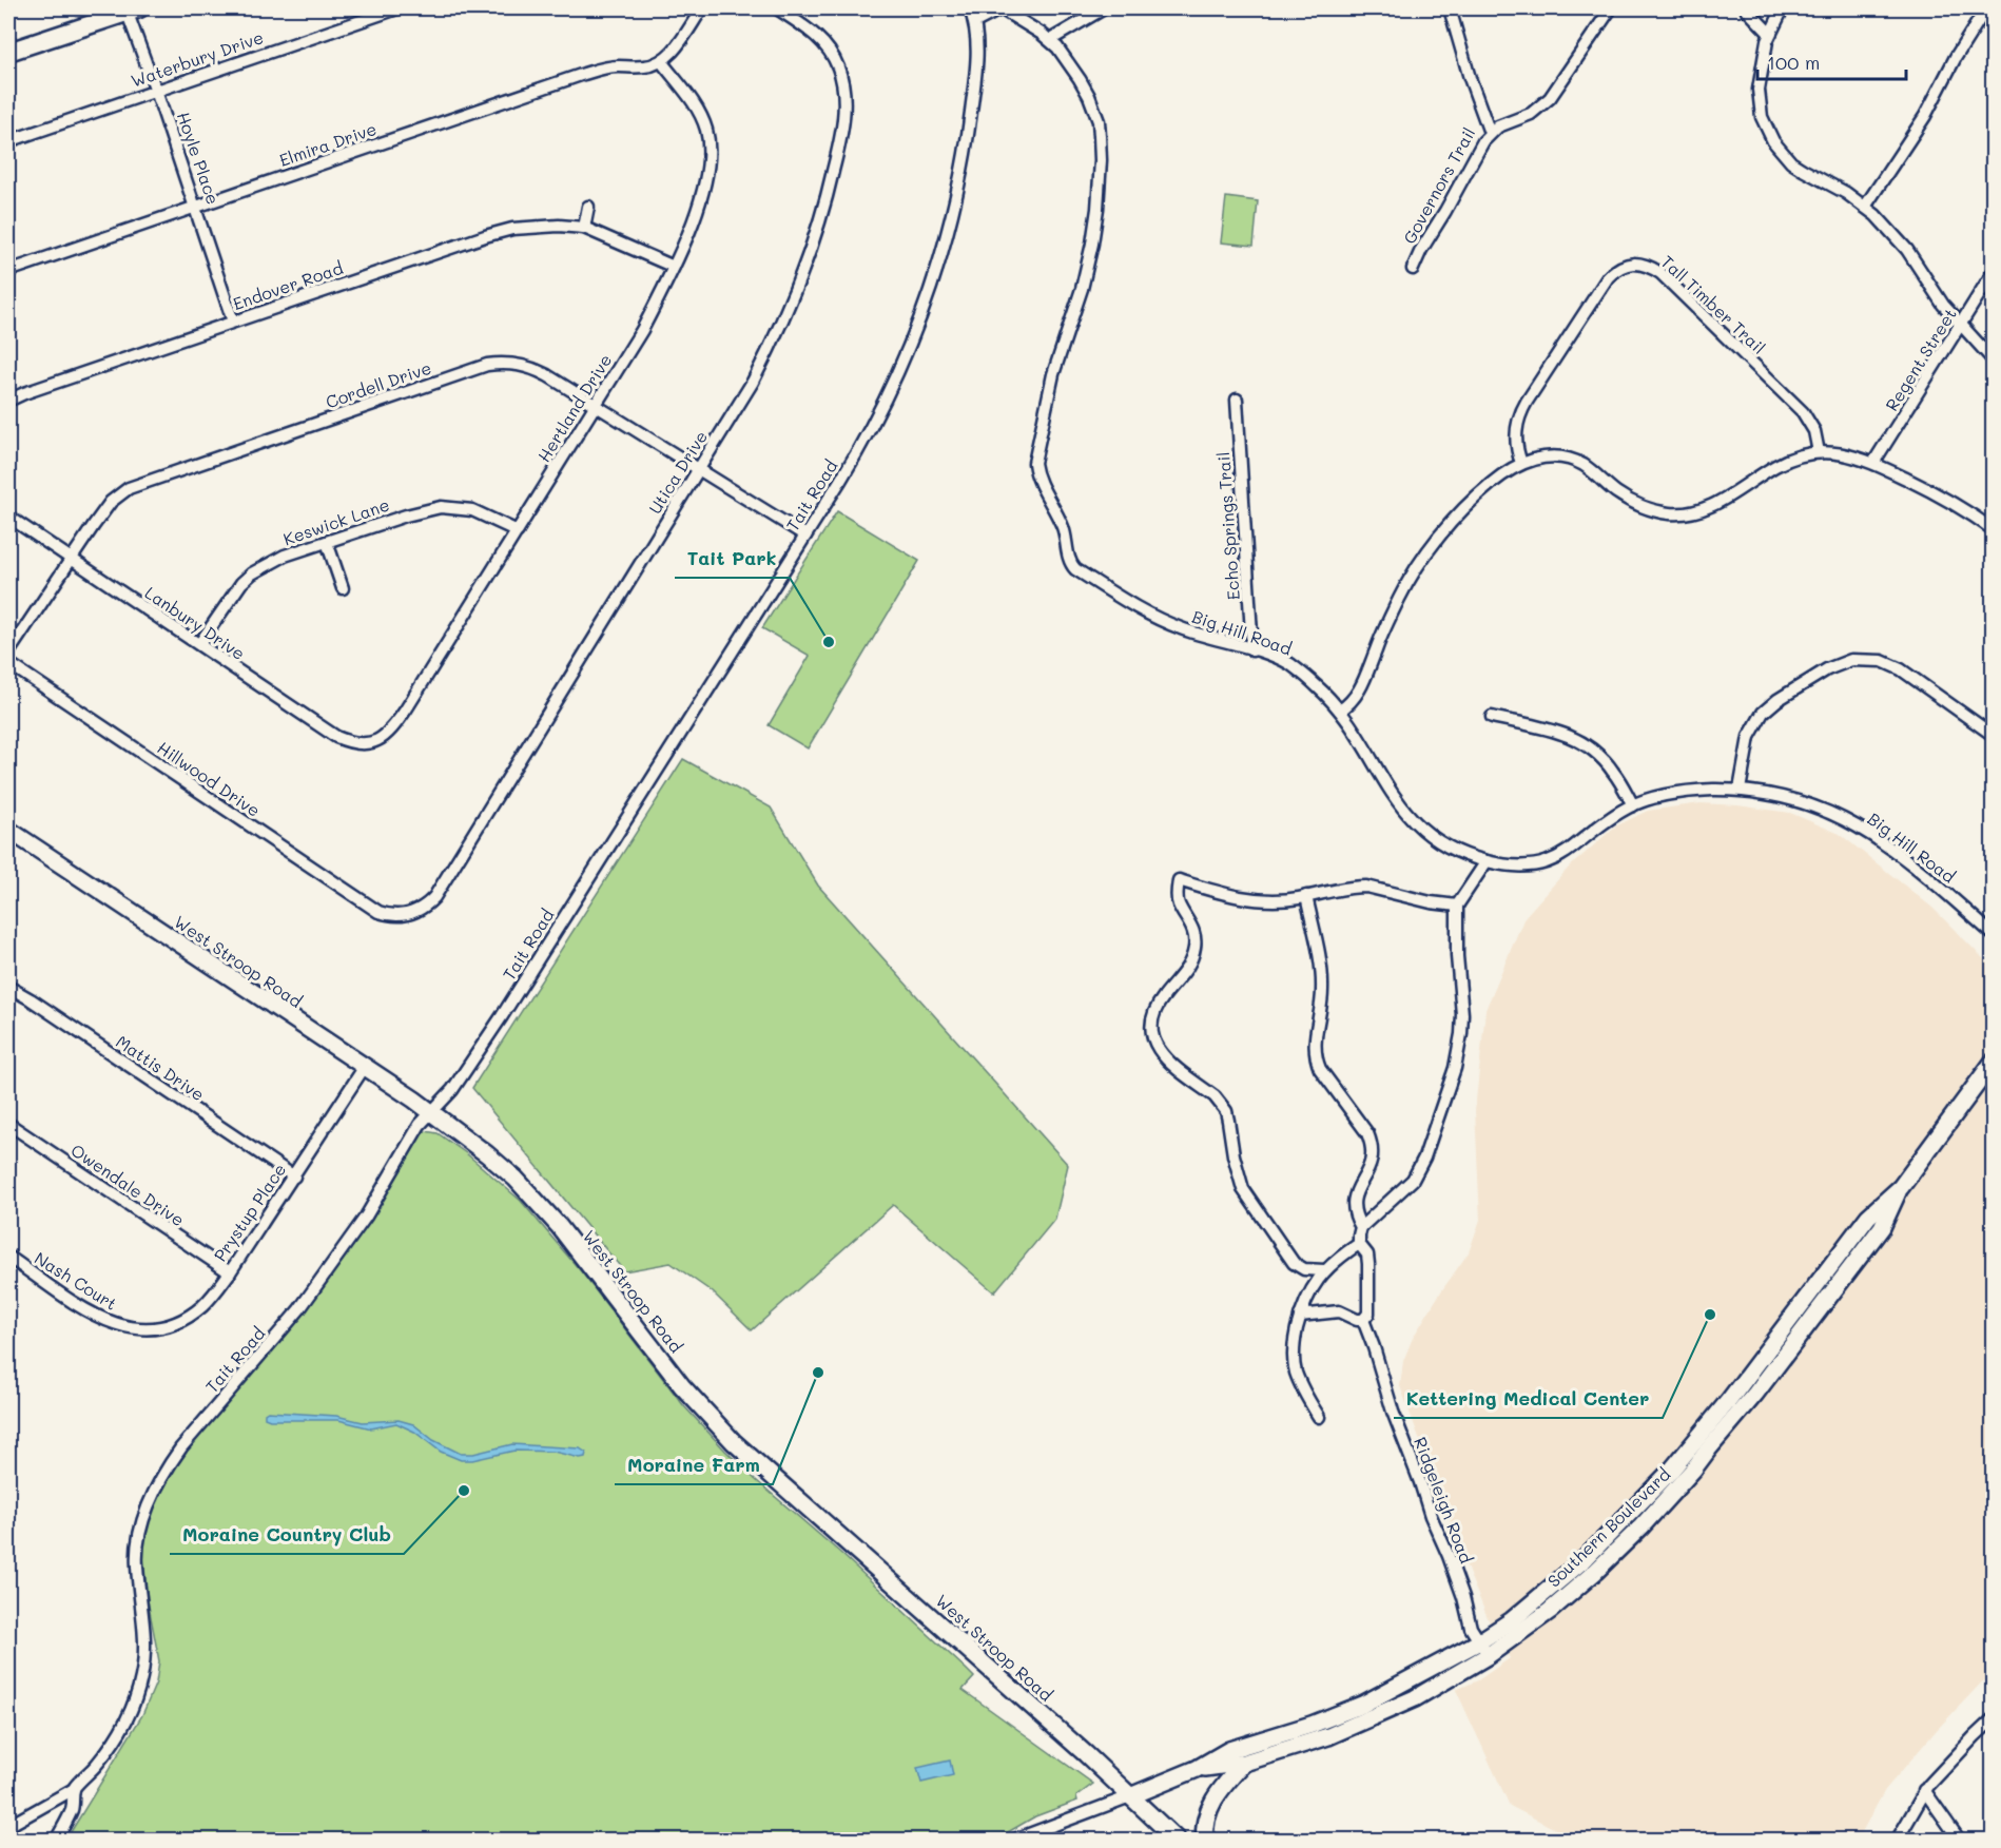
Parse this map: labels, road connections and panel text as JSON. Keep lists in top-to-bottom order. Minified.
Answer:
{"streets":{"street":["Waterbury Drive","Elmira Drive","Hoyle Place","Governors Trail","Endover Road","Tall Timber Trail","Regent Street","Cordell Drive","Hertland Drive","Utica Drive","Tait Road","Keswick Lane","Echo Springs Trail","Lanbury Drive","Big Hill Road","Hillwood Drive","West Stroop Road","Mattis Drive","Owendale Drive","Prystup Place","Nash Court","Ridgeleigh Road","Southern Boulevard"]},"crossings":[["Waterbury Drive","Hoyle Place"],["Elmira Drive","Hoyle Place"],["Elmira Drive","Hertland Drive"],["Hoyle Place","Endover Road"],["Endover Road","Hertland Drive"],["Cordell Drive","Hertland Drive"],["Cordell Drive","Utica Drive"],["Cordell Drive","Tait Road"],["Cordell Drive","Lanbury Drive"],["Hertland Drive","Keswick Lane"],["Hertland Drive","Lanbury Drive"],["Utica Drive","Hillwood Drive"],["Tait Road","West Stroop Road"],["Keswick Lane","Lanbury Drive"],["Echo Springs Trail","Big Hill Road"],["West Stroop Road","Prystup Place"],["West Stroop Road","Southern Boulevard"],["Mattis Drive","Prystup Place"],["Owendale Drive","Prystup Place"],["Prystup Place","Nash Court"],["Ridgeleigh Road","Southern Boulevard"]],"places":["Tait Park","Kettering Medical Center","Moraine Farm","Moraine Country Club"],"scale_bar":"100 m"}
